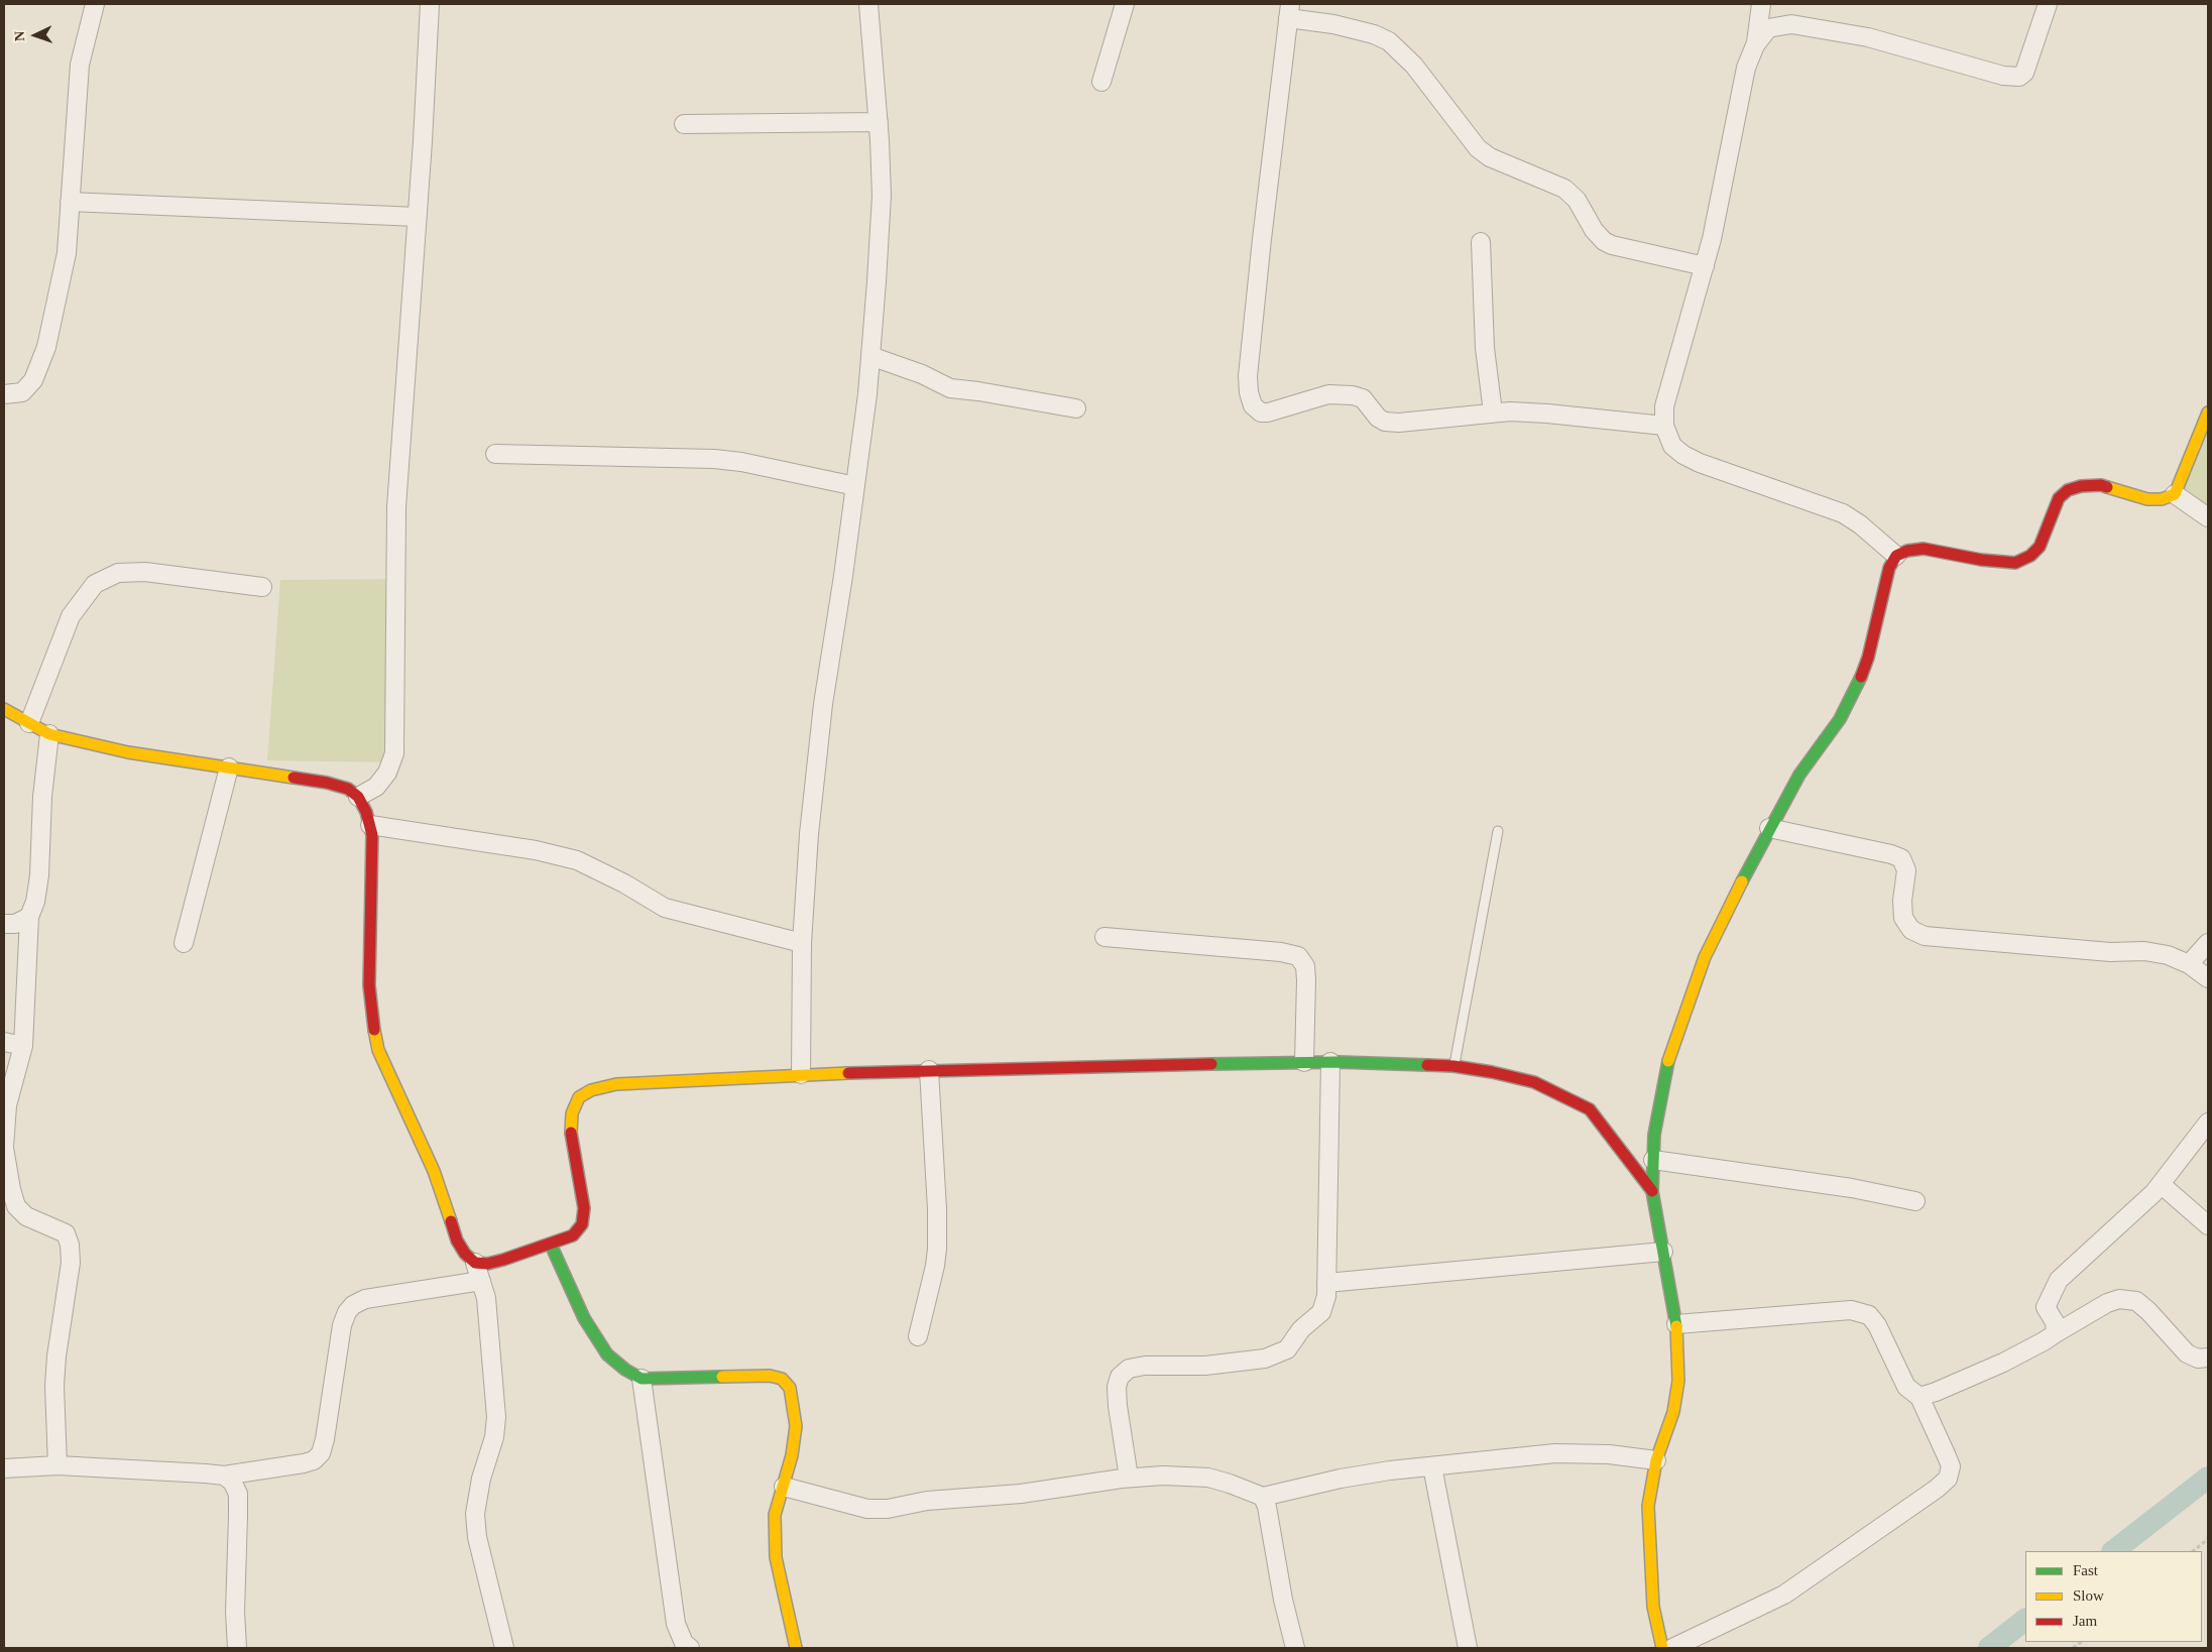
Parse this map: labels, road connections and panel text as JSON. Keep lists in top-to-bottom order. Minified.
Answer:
{"legend":["Fast","Slow","Jam"],"north":"left"}
